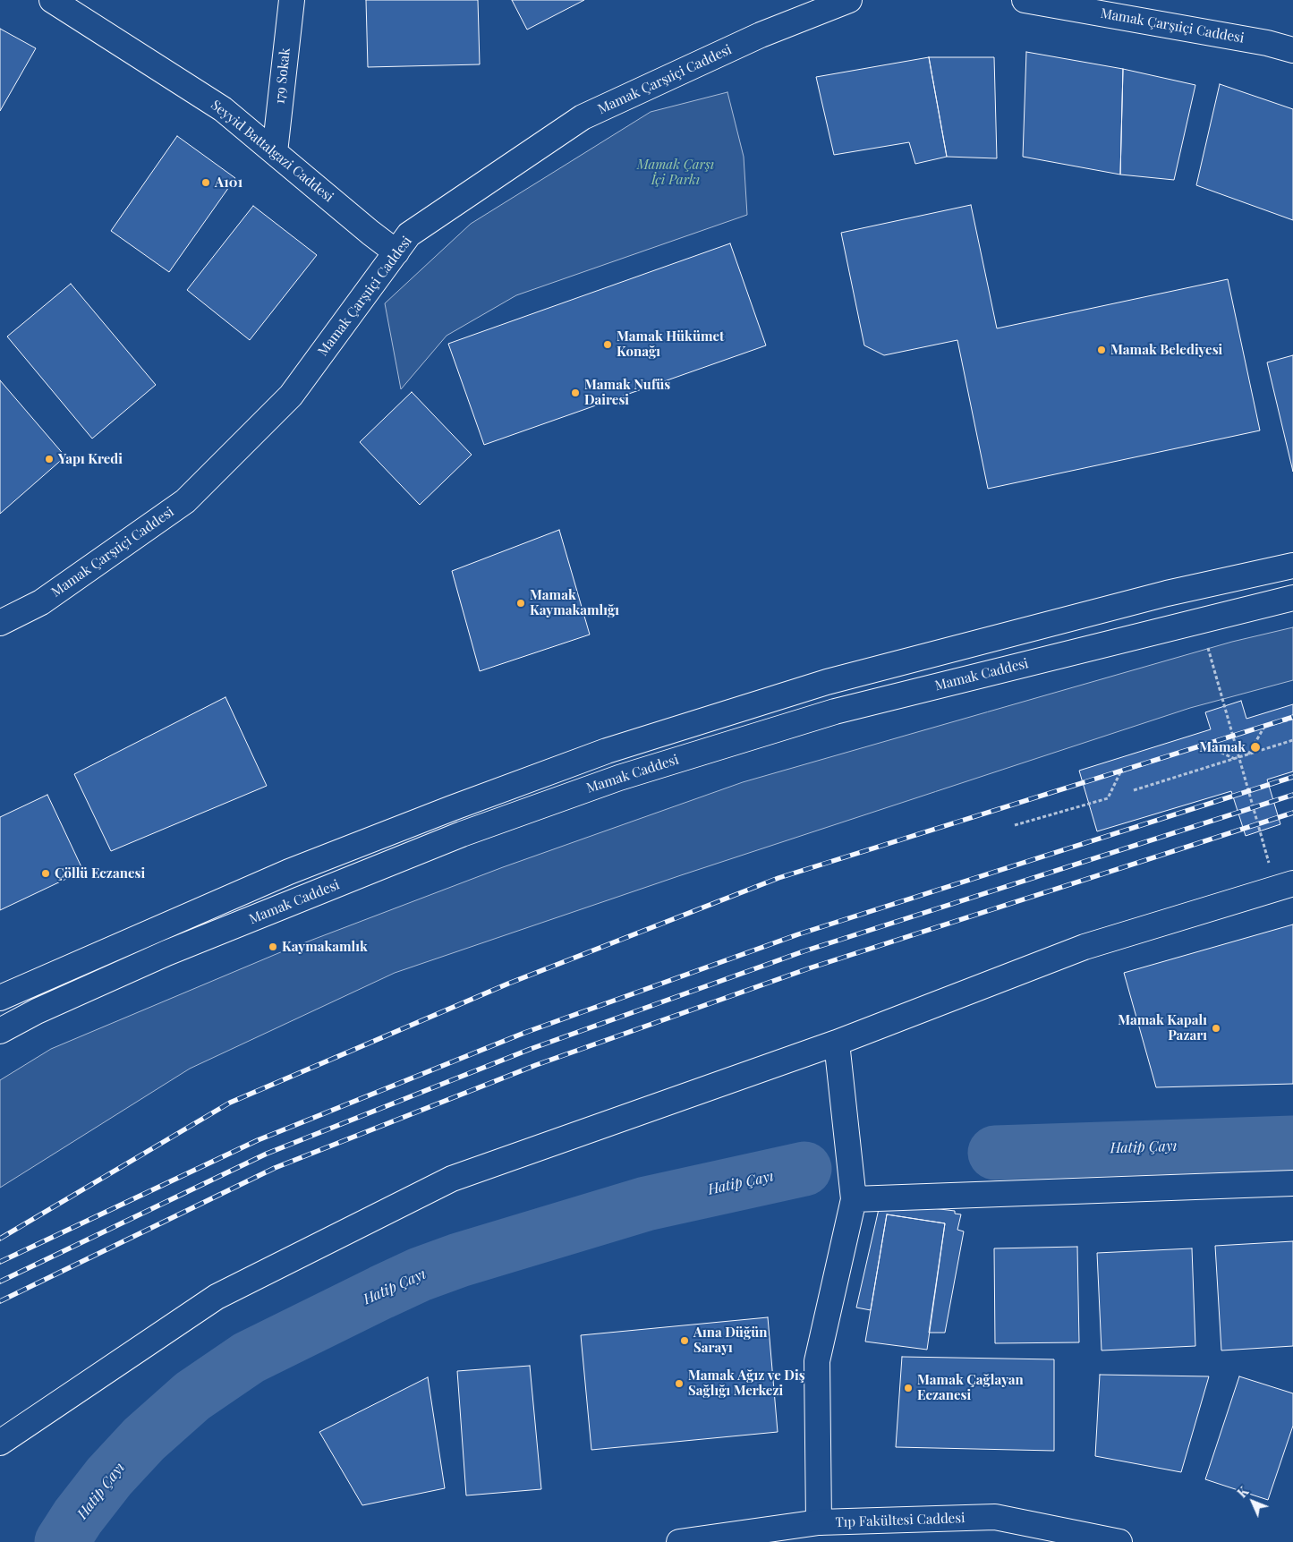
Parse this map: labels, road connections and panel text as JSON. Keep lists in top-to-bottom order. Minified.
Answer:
{"streets":{"main road":["Mamak Çarşıiçi Caddesi","179 Sokak","Seyyid Battalgazi Caddesi","Mamak Caddesi","Tıp Fakültesi Caddesi"]},"crossings":[["Mamak Çarşıiçi Caddesi","Seyyid Battalgazi Caddesi"],["179 Sokak","Seyyid Battalgazi Caddesi"]],"water":["Hatip Çayı"],"parks":["Mamak Çarşı İçi Parkı"],"places":["A101","Mamak Hükümet Konağı","Mamak Belediyesi","Mamak Nufüs Dairesi","Yapı Kredi","Mamak Kaymakamlığı","Mamak","Çöllü Eczanesi","Kaymakamlık","Mamak Kapalı Pazarı","Aına Düğün Sarayı","Mamak Ağız ve Diş Sağlığı Merkezi","Mamak Çağlayan Eczanesi"],"north":"top left"}
